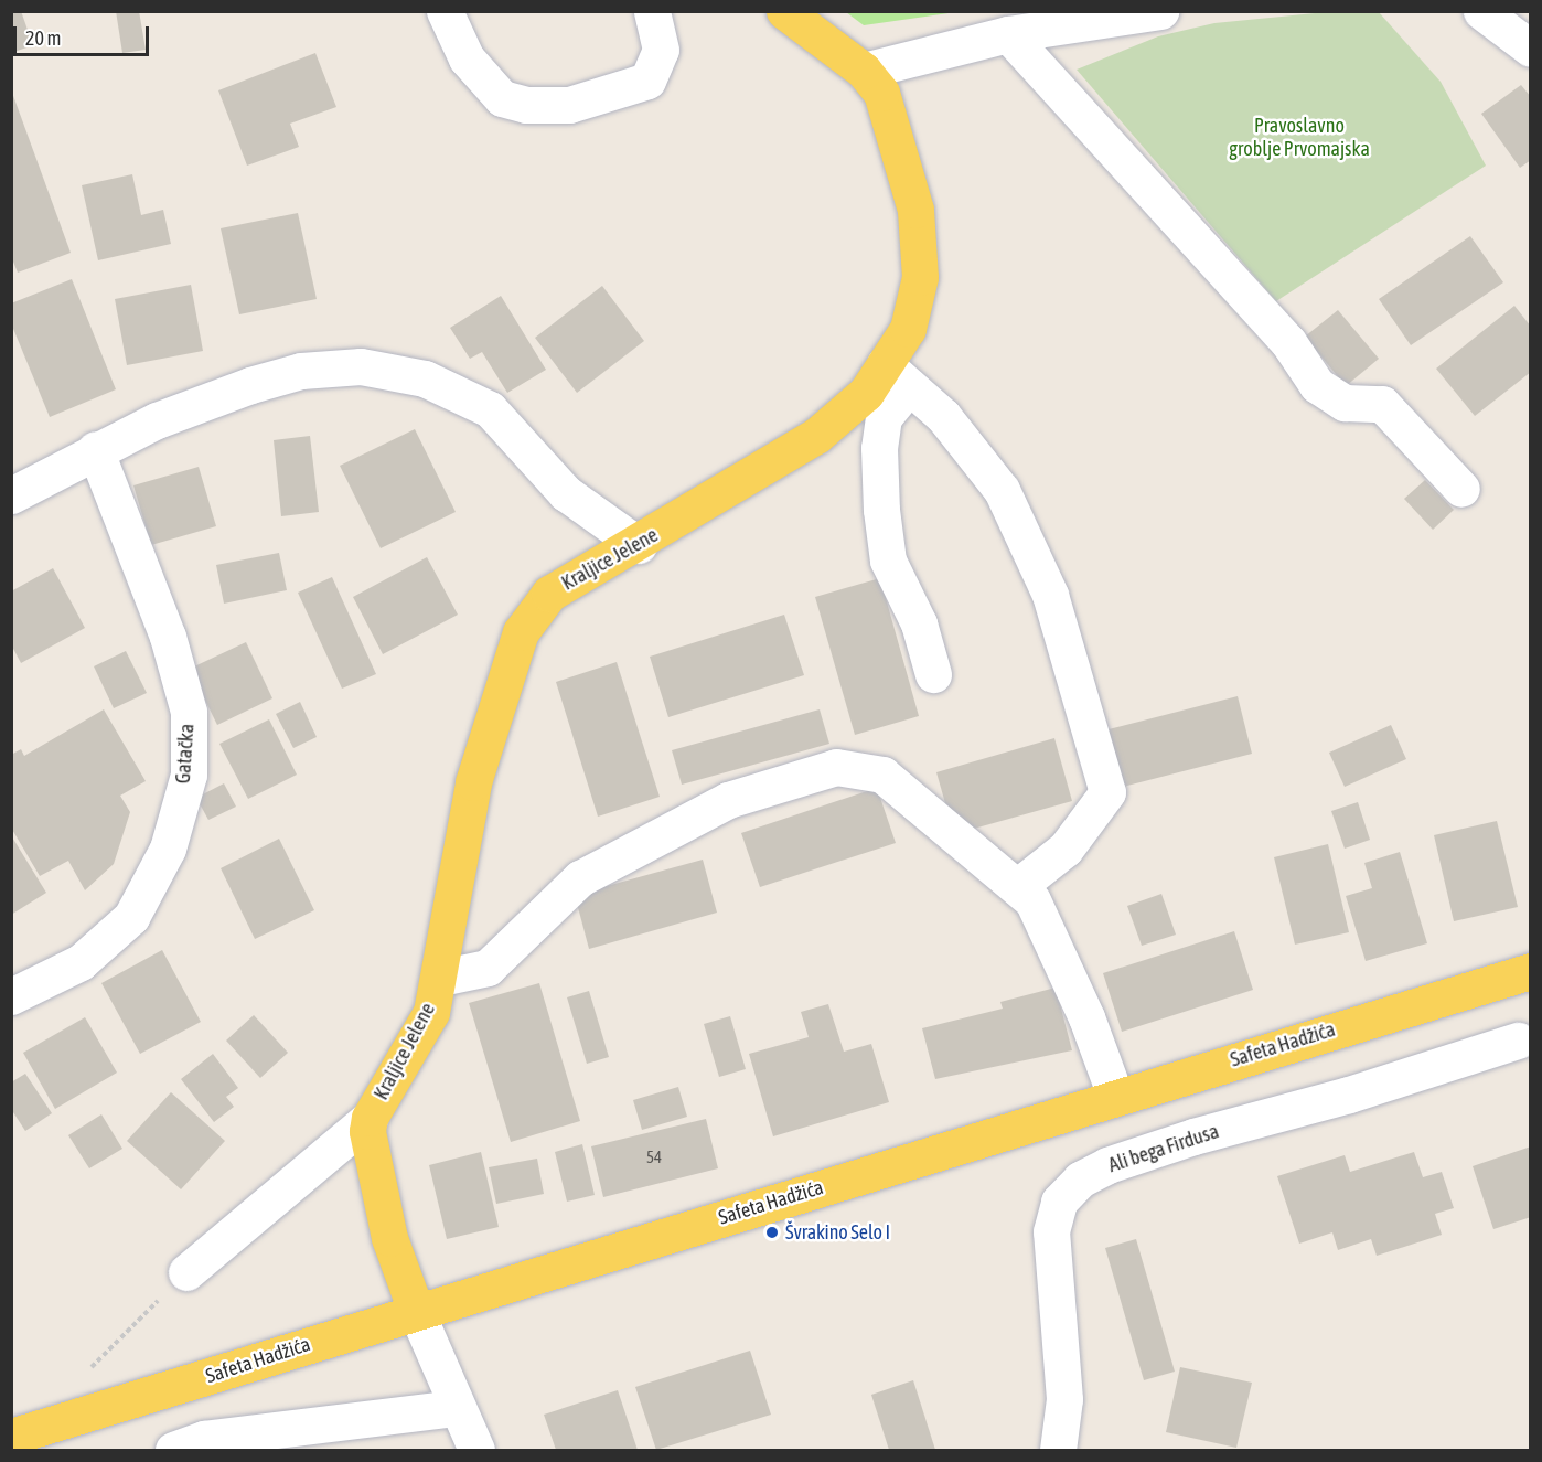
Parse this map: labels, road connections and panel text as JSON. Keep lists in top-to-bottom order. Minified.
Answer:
{"streets":{"main road":["Kraljice Jelene","Safeta Hadžića"],"street":["Gatačka","Ali bega Firdusa"]},"crossings":[["Kraljice Jelene","Safeta Hadžića"]],"parks":["Pravoslavno groblje Prvomajska"],"places":["Švrakino Selo I"],"house_numbers":["54"],"scale_bar":"20 m"}
